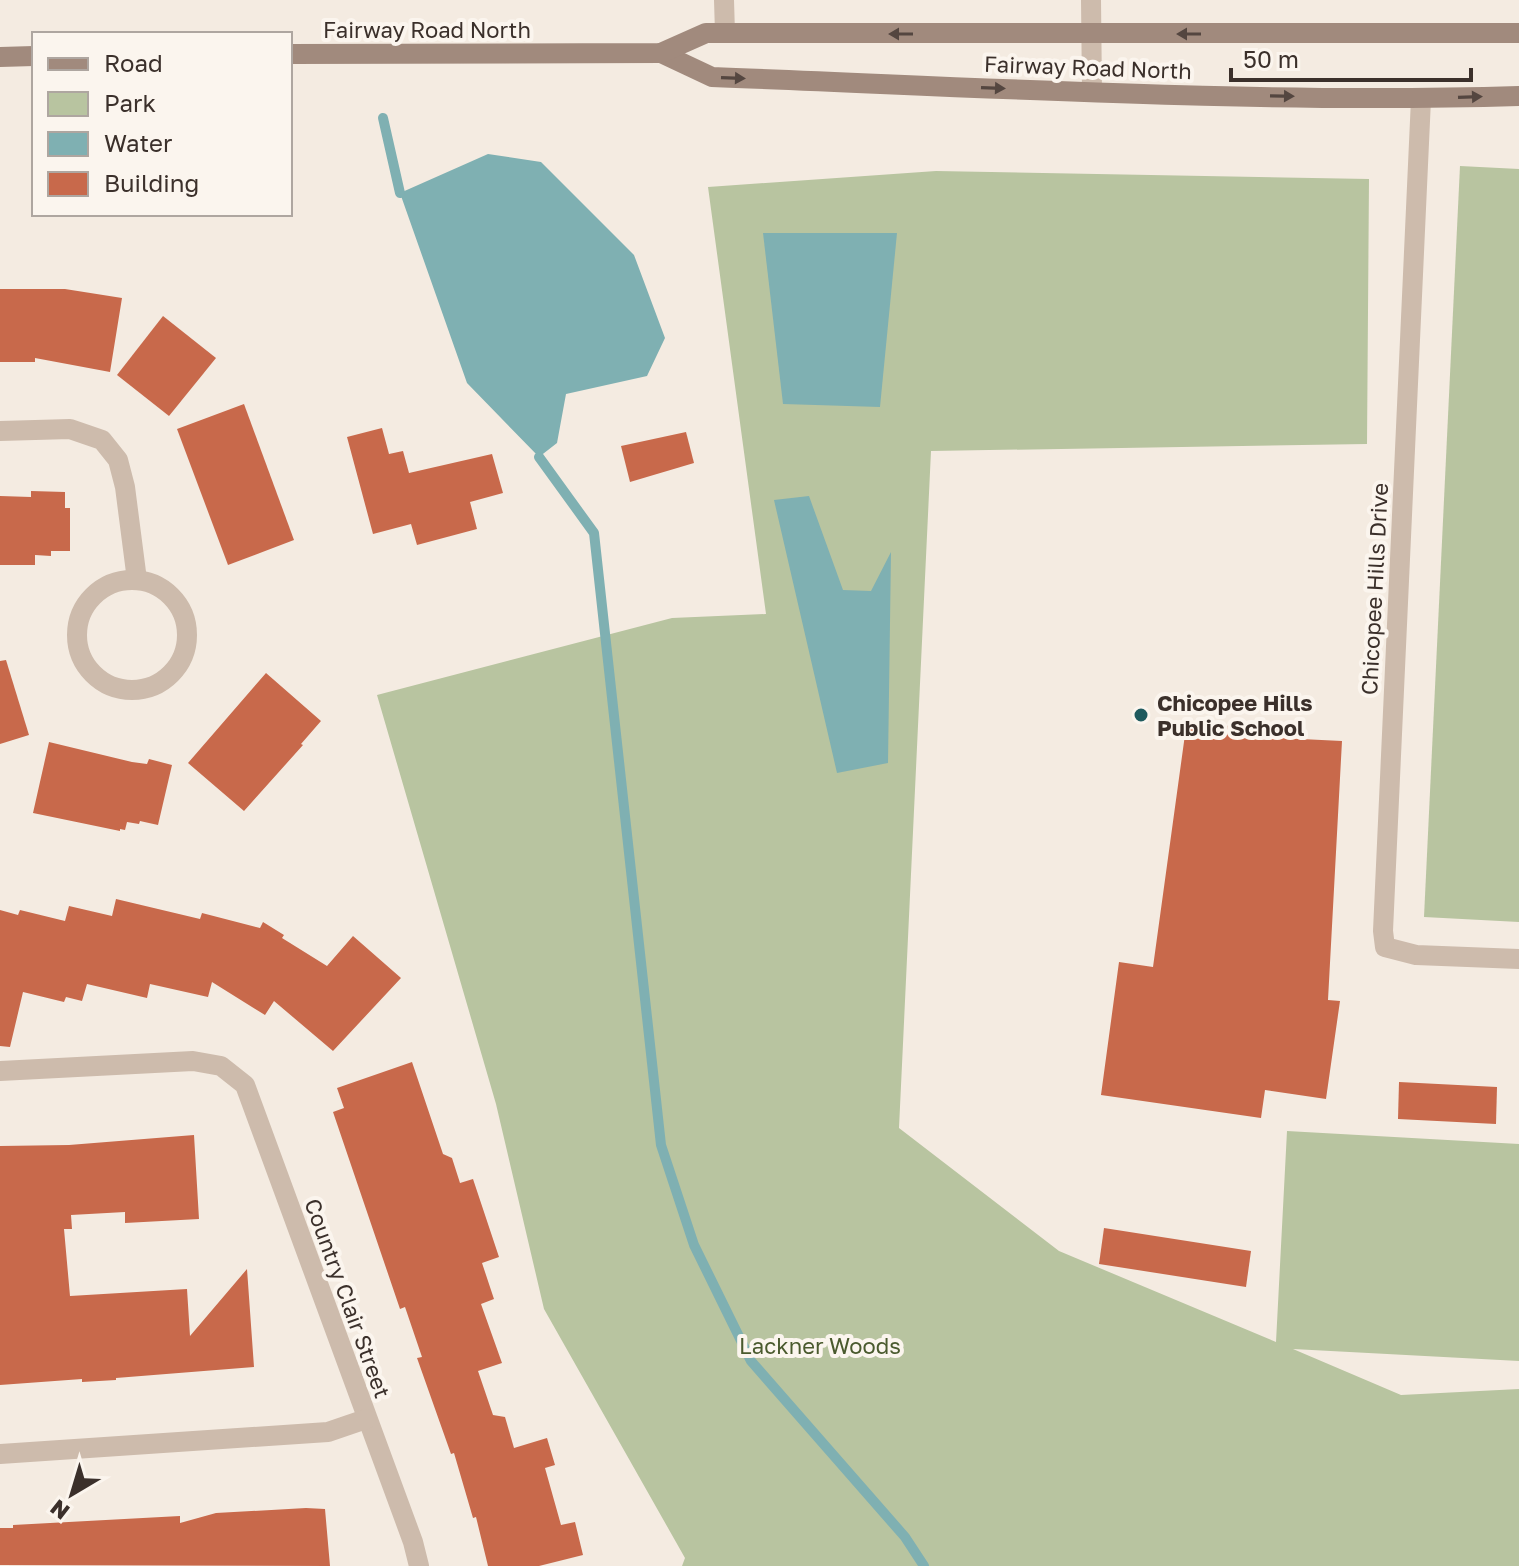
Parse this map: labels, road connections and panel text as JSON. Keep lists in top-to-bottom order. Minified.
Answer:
{"streets":{"main road":["Fairway Road North"],"street":["Chicopee Hills Drive","Country Clair Street"]},"crossings":[["Fairway Road North","Chicopee Hills Drive"]],"parks":["Lackner Woods"],"places":["Chicopee Hills Public School"],"legend":["Road","Park","Water","Building"],"scale_bar":"50 m","north":"bottom left"}
